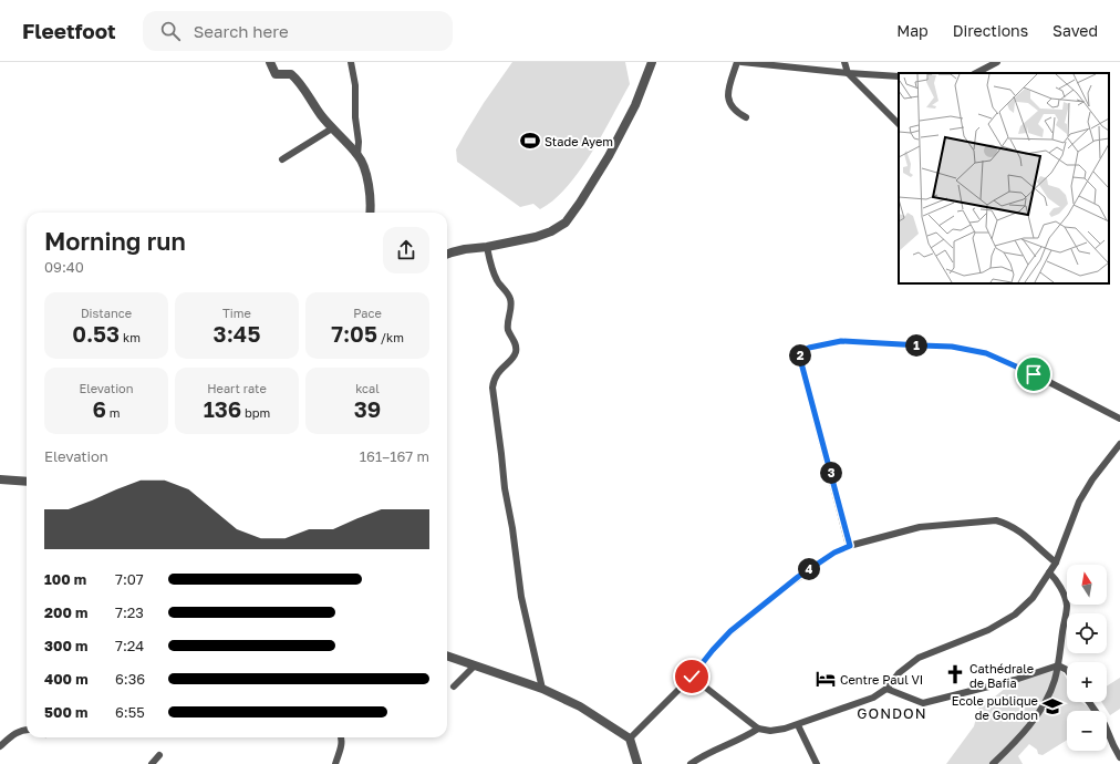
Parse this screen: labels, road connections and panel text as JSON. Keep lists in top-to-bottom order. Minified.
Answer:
{"districts":["GONDON"],"places":{"sports":["Stade Ayem"],"church":["Cathédrale de Bafia"],"hotel":["Centre Paul VI"],"school or university":["Ecole publique de Gondon"]},"north":"top","page":{"header":"Fleetfoot","search":"Search here","nav":["Map","Directions","Saved"],"heading":["Morning run","09:40"],"stats":[["Distance","0.53 km"],["Time","3:45"],["Pace","7:05 /km"],["Elevation","6 m"],["Heart rate","136 bpm"],["kcal","39"]],"pins":["1","2","3","4"],"chart":["Elevation","161–167 m"],"list":[{"name":"100 m","note":"7:07"},{"name":"200 m","note":"7:23"},{"name":"300 m","note":"7:24"},{"name":"400 m","note":"6:36"},{"name":"500 m","note":"6:55"}],"map_buttons":["+","−"]}}
